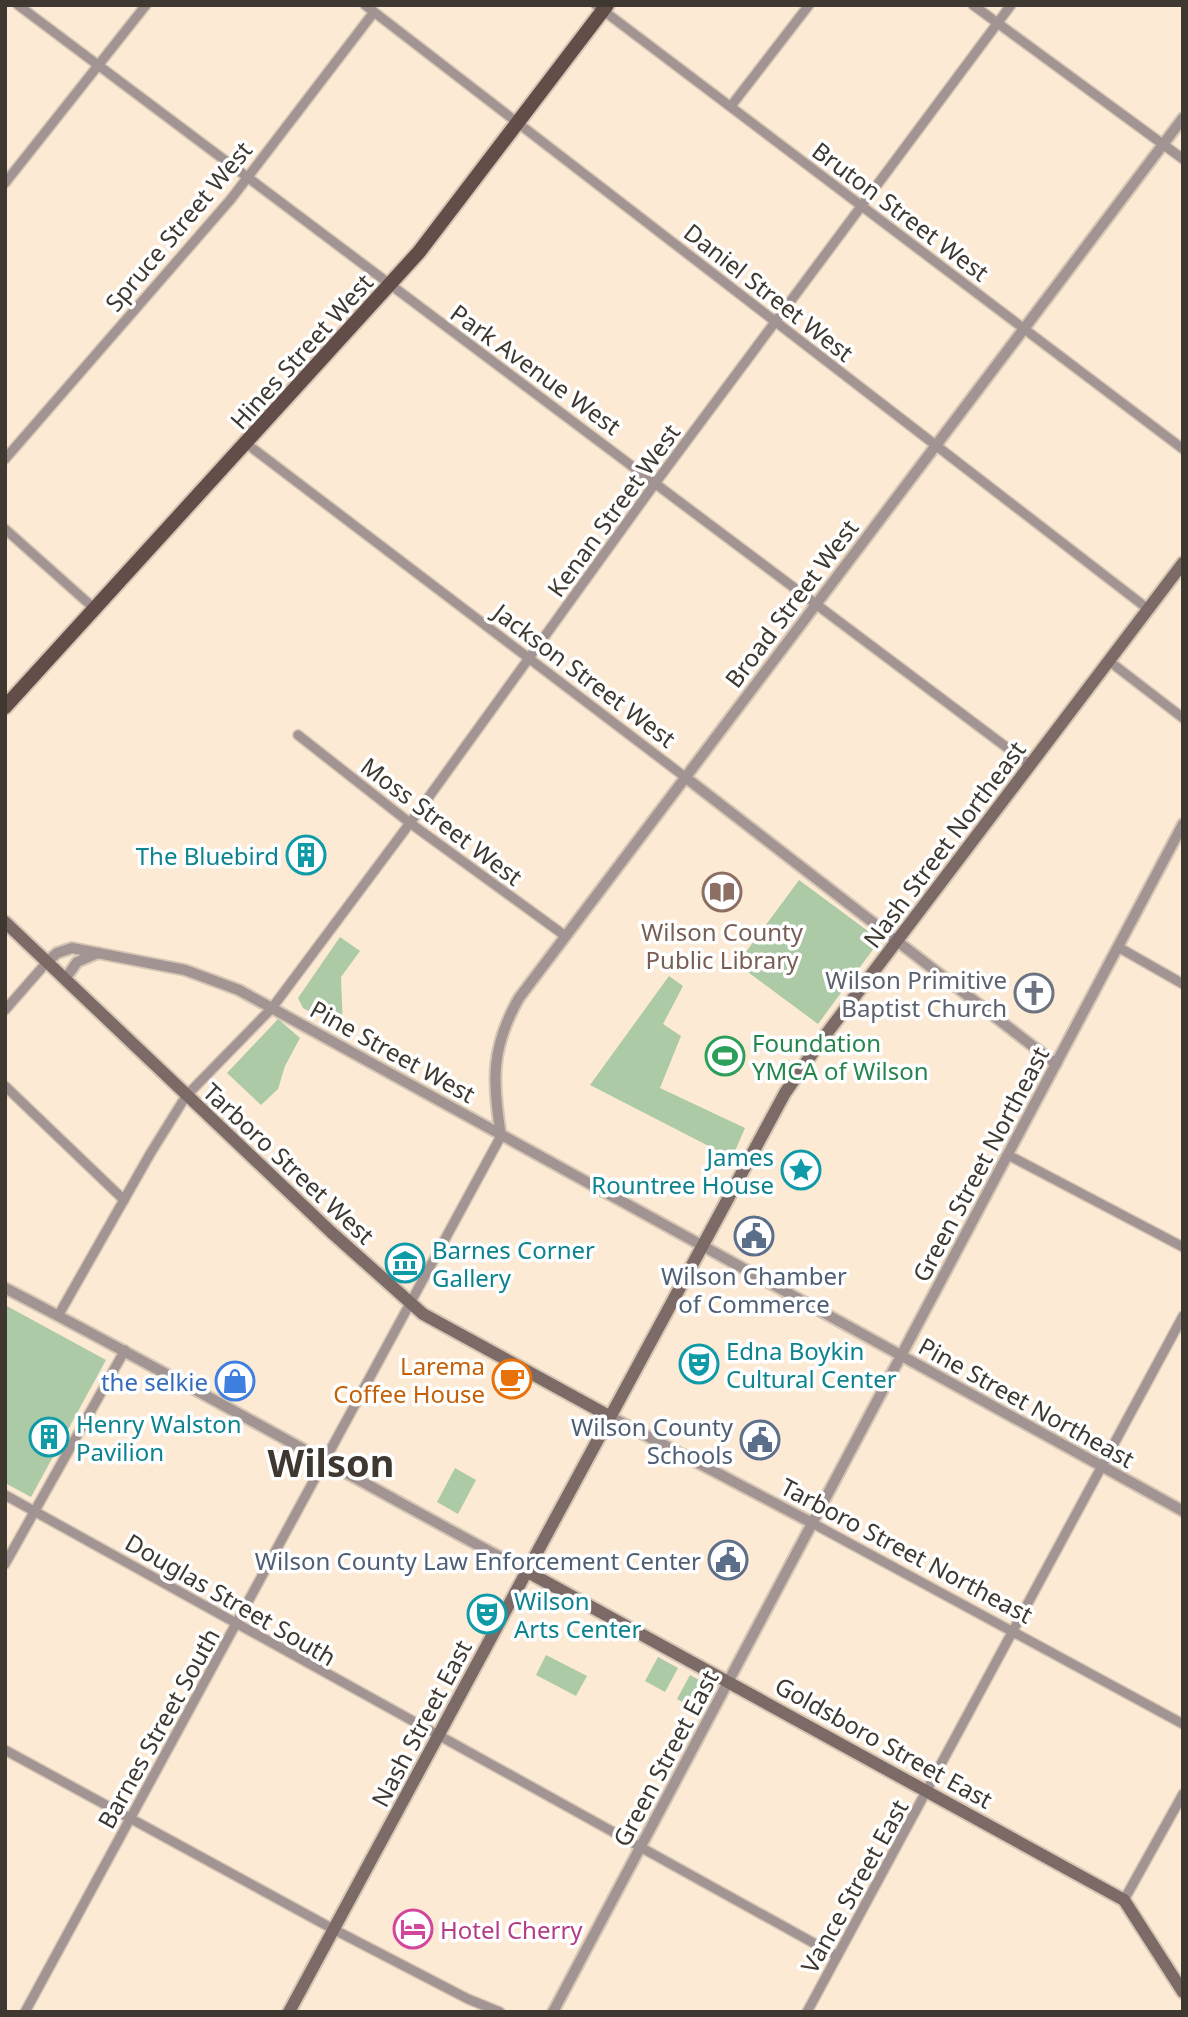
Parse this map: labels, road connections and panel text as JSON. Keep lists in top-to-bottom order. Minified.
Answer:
{"streets":{"main road":["Hines Street West","Nash Street Northeast","Tarboro Street West","Nash Street East","Goldsboro Street East"],"street":["Bruton Street West","Spruce Street West","Daniel Street West","Park Avenue West","Kenan Street West","Broad Street West","Jackson Street West","Moss Street West","Pine Street West","Green Street Northeast","Pine Street Northeast","Tarboro Street Northeast","Douglas Street South","Barnes Street South","Green Street East","Vance Street East"]},"crossings":[["Bruton Street West","Hines Street West"],["Bruton Street West","Kenan Street West"],["Bruton Street West","Broad Street West"],["Spruce Street West","Daniel Street West"],["Spruce Street West","Park Avenue West"],["Daniel Street West","Hines Street West"],["Daniel Street West","Kenan Street West"],["Daniel Street West","Broad Street West"],["Daniel Street West","Nash Street Northeast"],["Hines Street West","Park Avenue West"],["Hines Street West","Jackson Street West"],["Park Avenue West","Kenan Street West"],["Park Avenue West","Broad Street West"],["Park Avenue West","Nash Street Northeast"],["Kenan Street West","Jackson Street West"],["Kenan Street West","Moss Street West"],["Kenan Street West","Pine Street West"],["Kenan Street West","Tarboro Street West"],["Broad Street West","Jackson Street West"],["Broad Street West","Moss Street West"],["Broad Street West","Pine Street West"],["Broad Street West","Barnes Street South"],["Jackson Street West","Nash Street Northeast"],["Jackson Street West","Green Street Northeast"],["Nash Street Northeast","Pine Street West"],["Nash Street Northeast","Tarboro Street West"],["Nash Street Northeast","Pine Street Northeast"],["Nash Street Northeast","Tarboro Street Northeast"],["Nash Street Northeast","Nash Street East"],["Pine Street West","Tarboro Street West"],["Pine Street West","Pine Street Northeast"],["Pine Street West","Barnes Street South"],["Tarboro Street West","Tarboro Street Northeast"],["Tarboro Street West","Nash Street East"],["Tarboro Street West","Barnes Street South"],["Green Street Northeast","Pine Street Northeast"],["Green Street Northeast","Tarboro Street Northeast"],["Green Street Northeast","Green Street East"],["Pine Street Northeast","Vance Street East"],["Tarboro Street Northeast","Nash Street East"],["Tarboro Street Northeast","Green Street East"],["Tarboro Street Northeast","Vance Street East"],["Douglas Street South","Nash Street East"],["Douglas Street South","Barnes Street South"],["Douglas Street South","Green Street East"],["Douglas Street South","Vance Street East"],["Nash Street East","Goldsboro Street East"],["Goldsboro Street East","Green Street East"],["Goldsboro Street East","Vance Street East"]],"districts":["Wilson"],"places":{"building":["The Bluebird","Henry Walston Pavilion"],"library":["Wilson County Public Library"],"church":["Wilson Primitive Baptist Church"],"sports":["Foundation YMCA of Wilson"],"place":["James Rountree House"],"public building":["Wilson Chamber of Commerce","Wilson County Schools","Wilson County Law Enforcement Center"],"museum":["Barnes Corner Gallery"],"theatre":["Edna Boykin Cultural Center","Wilson Arts Center"],"cafe":["Larema Coffee House"],"shop":["the selkie"],"hotel":["Hotel Cherry"]}}
